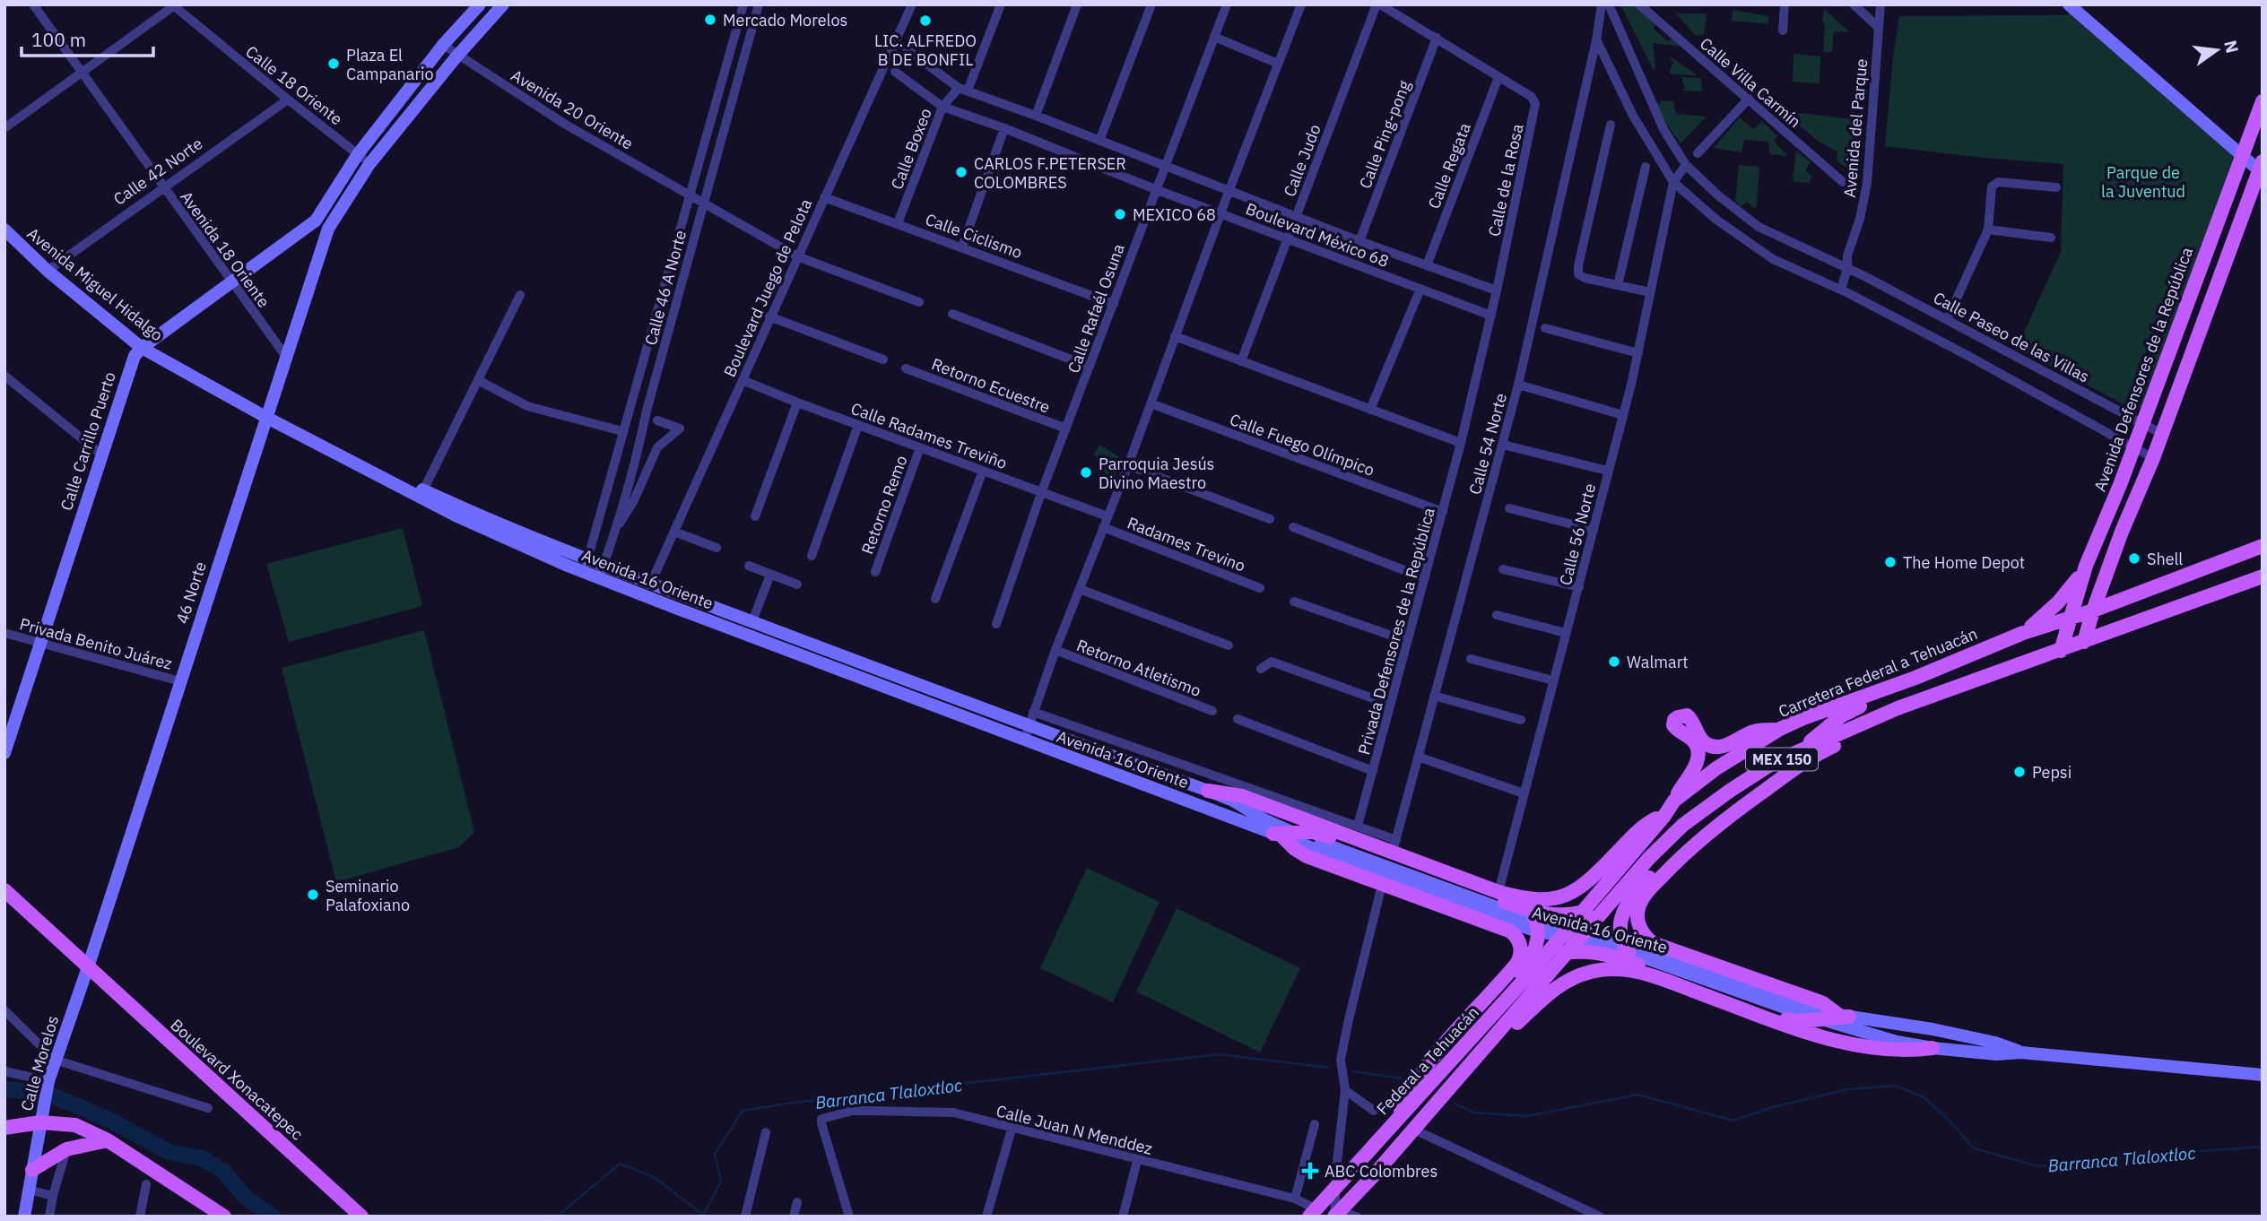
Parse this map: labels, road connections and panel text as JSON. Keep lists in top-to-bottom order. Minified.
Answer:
{"streets":{"main road":["Avenida Miguel Hidalgo","Avenida Defensores de la República","Calle Carrillo Puerto","Avenida 16 Oriente","46 Norte","Carretera Federal a Tehuacán","MEX 150","Federal a Tehuacán","Calle Morelos","Boulevard Xonacatepec"],"street":["Calle Villa Carmín","Calle 18 Oriente","Avenida 20 Oriente","Avenida del Parque","Calle Ping-pong","Calle Boxeo","Calle Judo","Calle Regata","Calle 42 Norte","Calle de la Rosa","Boulevard México 68","Calle Ciclismo","Avenida 18 Oriente","Calle 46 A Norte","Boulevard Juego de Pelota","Calle Rafaél Osuna","Calle Paseo de las Villas","Retorno Ecuestre","Calle Radames Treviño","Calle 54 Norte","Calle Fuego Olímpico","Retorno Remo","Calle 56 Norte","Radames Trevino","Privada Defensores de la República","Privada Benito Juárez","Retorno Atletismo","Calle Juan N Menddez"]},"crossings":[["Calle 18 Oriente","Calle 42 Norte"],["Avenida 20 Oriente","Calle 46 A Norte"],["Avenida 20 Oriente","Boulevard Juego de Pelota"],["Avenida del Parque","Calle Paseo de las Villas"],["Calle Ping-pong","Calle de la Rosa"],["Calle Ping-pong","Boulevard México 68"],["Calle Boxeo","Boulevard México 68"],["Calle Boxeo","Calle Ciclismo"],["Calle Judo","Calle de la Rosa"],["Calle Judo","Boulevard México 68"],["Calle Regata","Calle de la Rosa"],["Calle Regata","Boulevard México 68"],["Calle 42 Norte","Avenida 18 Oriente"],["Calle 42 Norte","Avenida Miguel Hidalgo"],["Calle de la Rosa","Boulevard México 68"],["Calle de la Rosa","Privada Defensores de la República"],["Boulevard México 68","Calle Rafaél Osuna"],["Calle Ciclismo","Boulevard Juego de Pelota"],["Calle Ciclismo","Calle Rafaél Osuna"],["Avenida 18 Oriente","Calle Carrillo Puerto"],["Avenida 18 Oriente","46 Norte"],["Avenida Miguel Hidalgo","Calle Carrillo Puerto"],["Avenida Miguel Hidalgo","Avenida 16 Oriente"],["Avenida Miguel Hidalgo","46 Norte"],["Calle 46 A Norte","Avenida 16 Oriente"],["Boulevard Juego de Pelota","Calle Radames Treviño"],["Boulevard Juego de Pelota","Avenida 16 Oriente"],["Calle Rafaél Osuna","Retorno Ecuestre"],["Calle Rafaél Osuna","Calle Radames Treviño"],["Calle Paseo de las Villas","Avenida Defensores de la República"],["Avenida Defensores de la República","Carretera Federal a Tehuacán"],["Avenida Defensores de la República","MEX 150"],["Calle Radames Treviño","Retorno Remo"],["Calle Carrillo Puerto","Privada Benito Juárez"],["Calle Fuego Olímpico","Privada Defensores de la República"],["Avenida 16 Oriente","46 Norte"],["Avenida 16 Oriente","Carretera Federal a Tehuacán"],["Avenida 16 Oriente","MEX 150"],["Avenida 16 Oriente","Federal a Tehuacán"],["46 Norte","Privada Benito Juárez"],["46 Norte","Calle Morelos"],["46 Norte","Boulevard Xonacatepec"],["Carretera Federal a Tehuacán","MEX 150"],["Carretera Federal a Tehuacán","Federal a Tehuacán"],["MEX 150","Federal a Tehuacán"],["Federal a Tehuacán","Calle Juan N Menddez"],["Calle Morelos","Boulevard Xonacatepec"]],"water":["Barranca Tlaloxtloc"],"parks":["Parque de la Juventud"],"places":{"other":["Mercado Morelos","LIC. ALFREDO B DE BONFIL","Plaza El Campanario","CARLOS F.PETERSER COLOMBRES","MEXICO 68","Parroquia Jesús Divino Maestro","Shell","The Home Depot","Walmart","Pepsi","Seminario Palafoxiano"],"health":["ABC Colombres"]},"scale_bar":"100 m","north":"right"}
